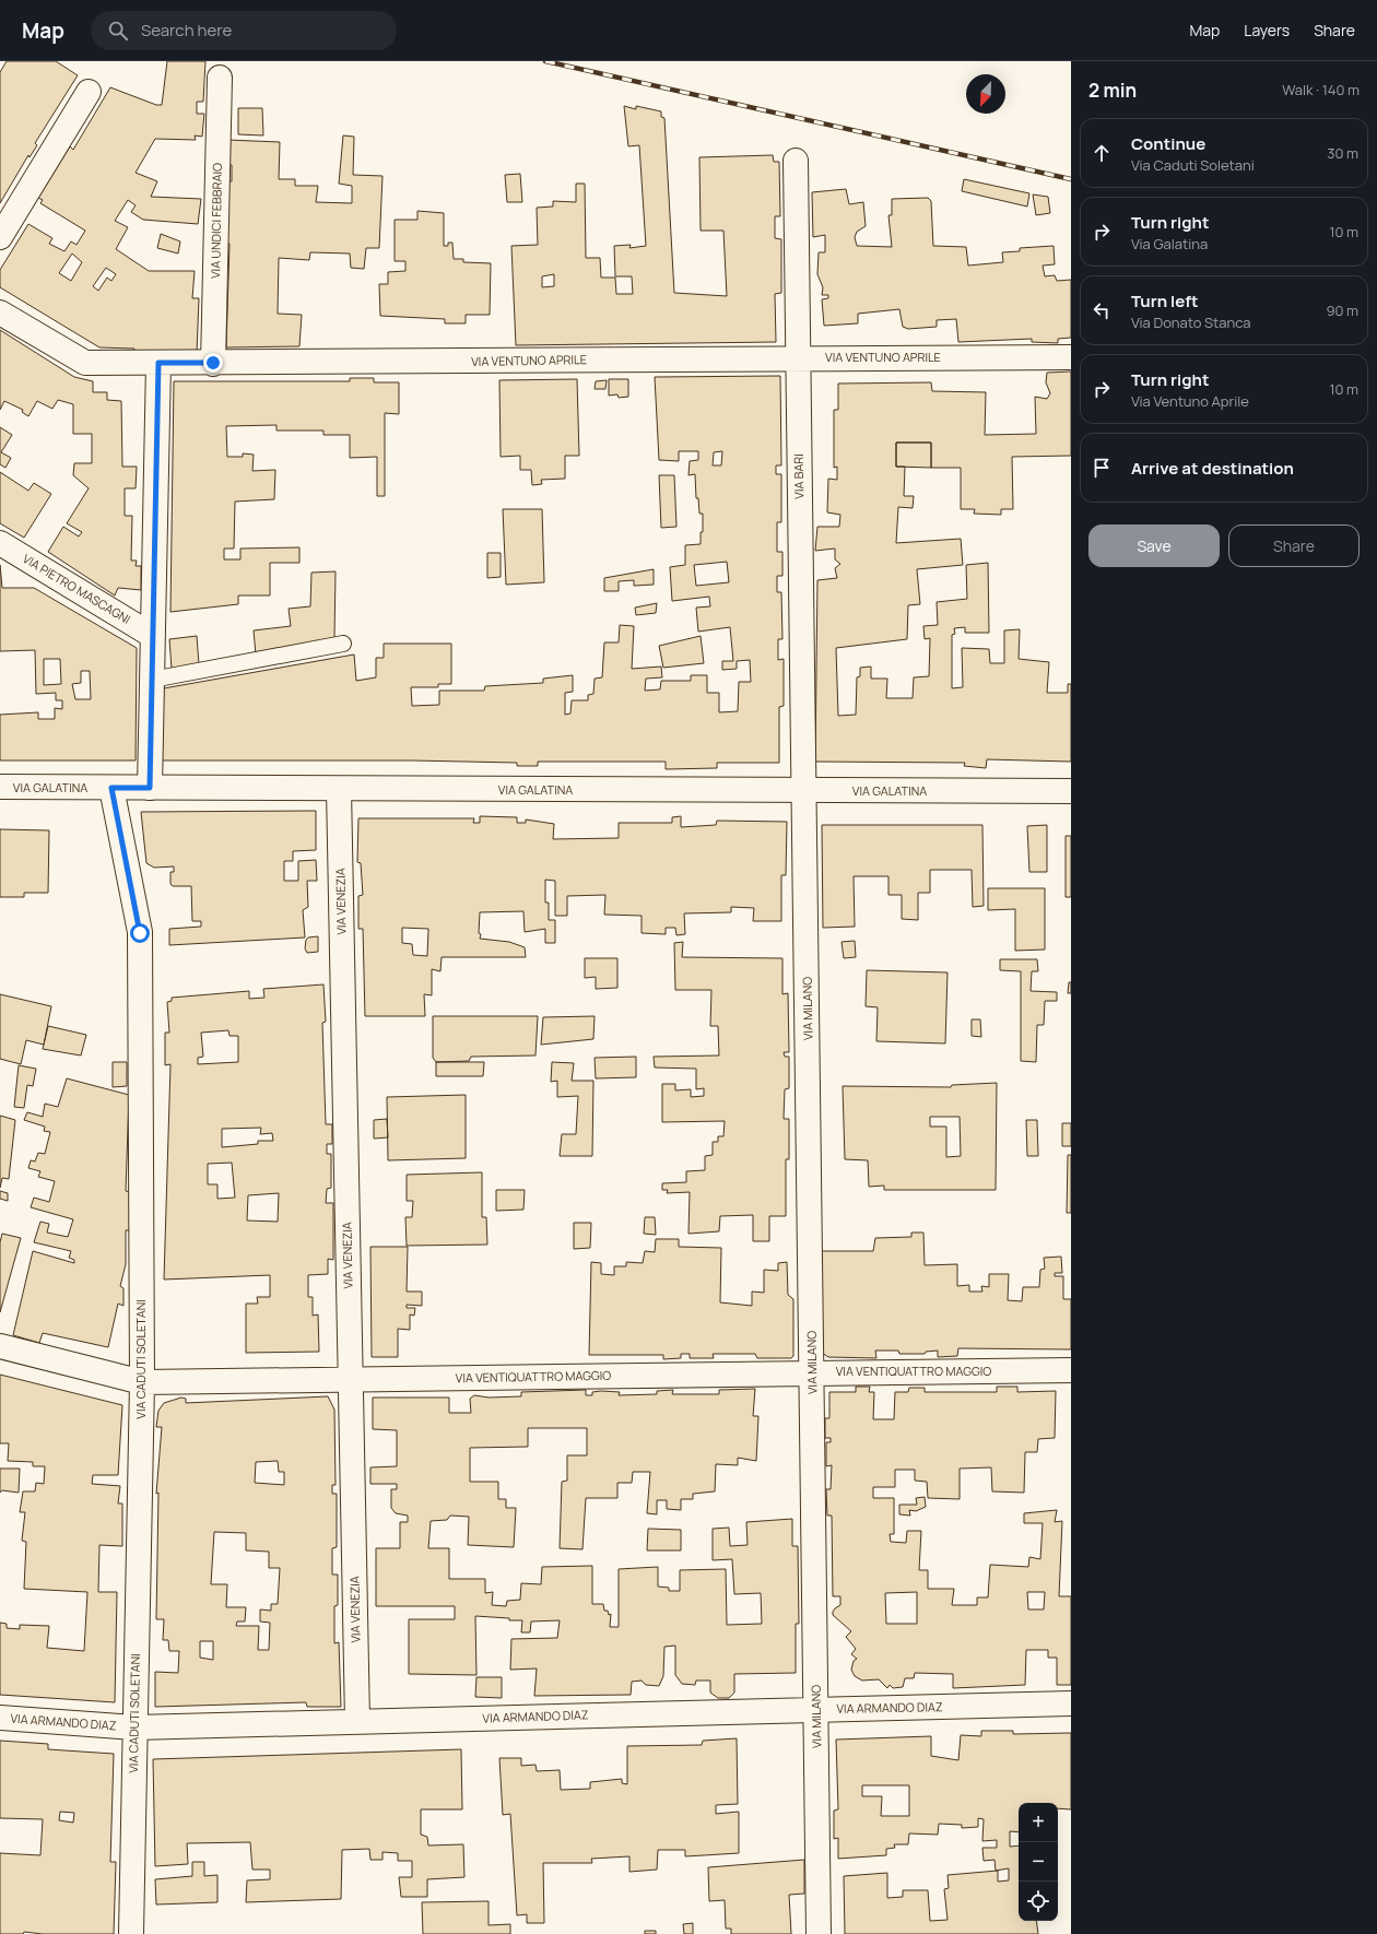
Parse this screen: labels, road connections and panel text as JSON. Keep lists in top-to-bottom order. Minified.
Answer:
{"streets":{"street":["VIA UNDICI FEBBRAIO","VIA VENTUNO APRILE","VIA BARI","VIA PIETRO MASCAGNI","VIA GALATINA","VIA VENEZIA","VIA MILANO","VIA CADUTI SOLETANI","VIA VENTIQUATTRO MAGGIO","VIA ARMANDO DIAZ"]},"crossings":[["VIA UNDICI FEBBRAIO","VIA VENTUNO APRILE"],["VIA VENTUNO APRILE","VIA BARI"],["VIA BARI","VIA GALATINA"],["VIA BARI","VIA MILANO"],["VIA GALATINA","VIA VENEZIA"],["VIA GALATINA","VIA MILANO"],["VIA GALATINA","VIA CADUTI SOLETANI"],["VIA VENEZIA","VIA VENTIQUATTRO MAGGIO"],["VIA VENEZIA","VIA ARMANDO DIAZ"],["VIA MILANO","VIA VENTIQUATTRO MAGGIO"],["VIA MILANO","VIA ARMANDO DIAZ"],["VIA CADUTI SOLETANI","VIA VENTIQUATTRO MAGGIO"],["VIA CADUTI SOLETANI","VIA ARMANDO DIAZ"]],"north":"bottom left","page":{"header":"Map","search":"Search here","nav":["Map","Layers","Share"],"heading":["2 min","Walk · 140 m"],"list":[["Continue","Via Caduti Soletani","30 m"],["Turn right","Via Galatina","10 m"],["Turn left","Via Donato Stanca","90 m"],["Turn right","Via Ventuno Aprile","10 m"],"Arrive at destination"],"buttons":["Save","Share"],"map_buttons":["+","−"]}}
